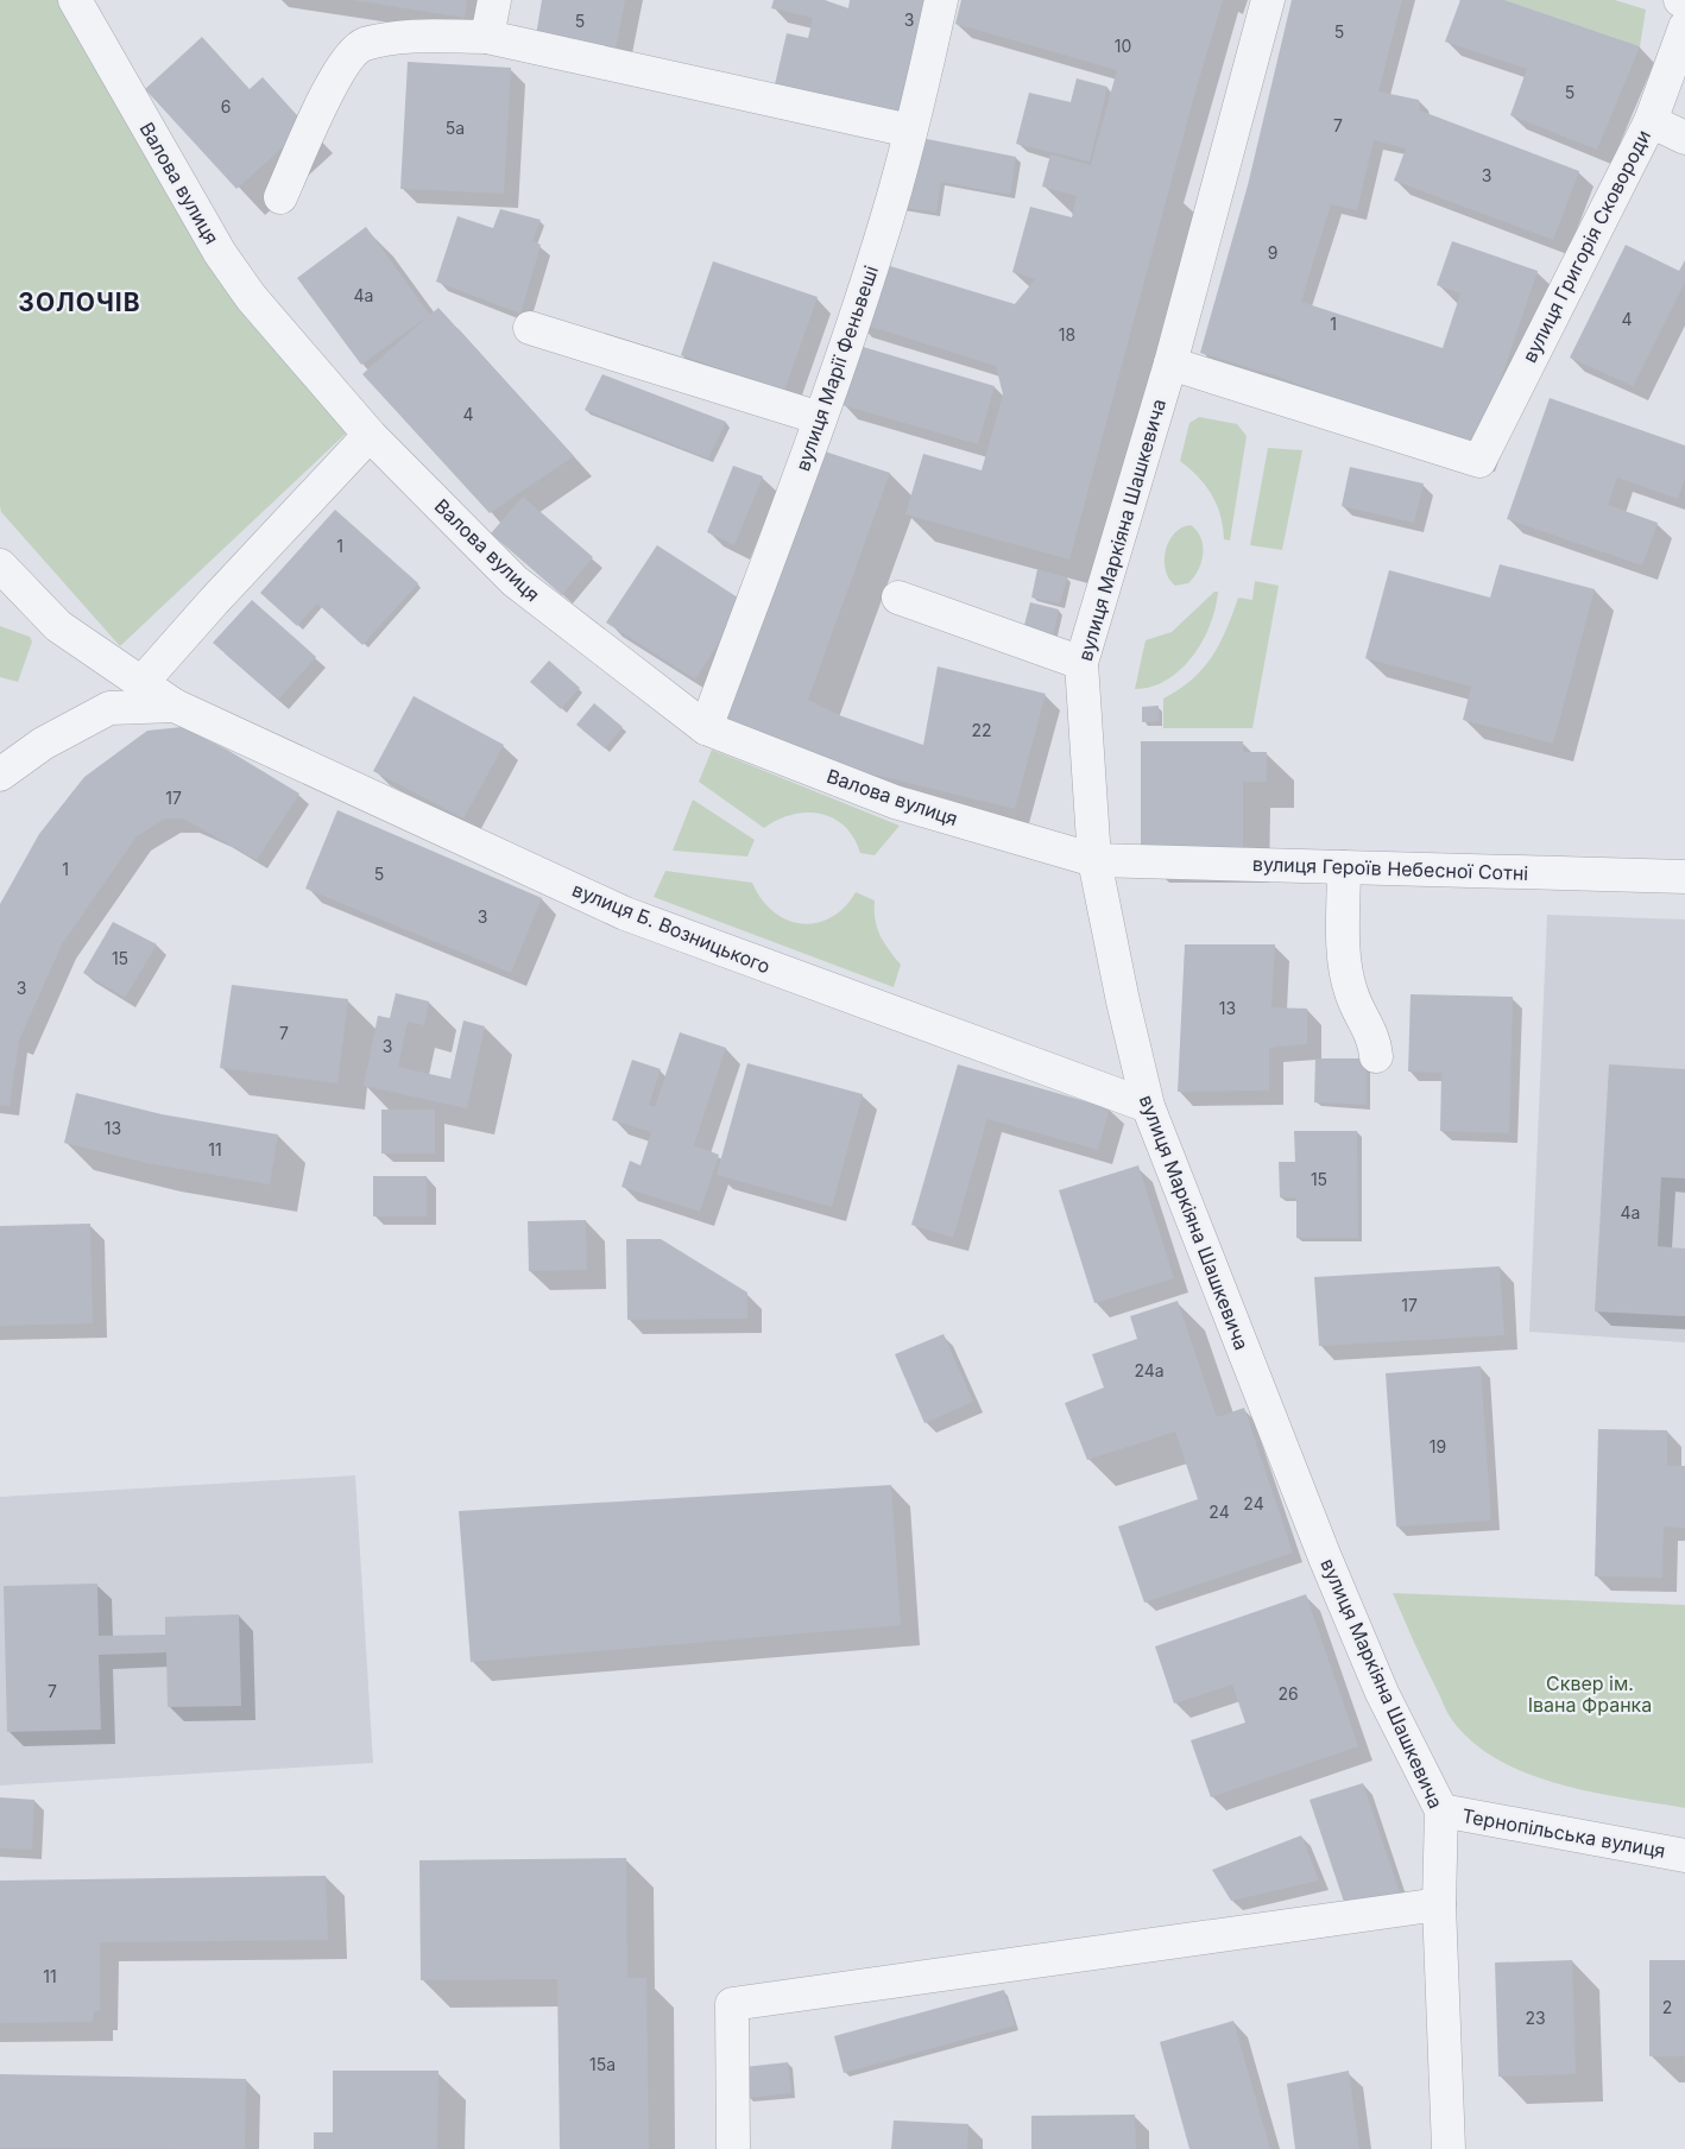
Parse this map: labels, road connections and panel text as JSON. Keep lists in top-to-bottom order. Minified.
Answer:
{"streets":{"street":["Валова вулиця","вулиця Григорія Сковороди","вулиця Марії Феньвеші","вулиця Маркіяна Шашкевича","вулиця Героїв Небесної Сотні","вулиця Б. Возницького","Тернопільська вулиця"]},"crossings":[["Валова вулиця","вулиця Марії Феньвеші"],["Валова вулиця","вулиця Маркіяна Шашкевича"],["Валова вулиця","вулиця Героїв Небесної Сотні"],["вулиця Григорія Сковороди","вулиця Маркіяна Шашкевича"],["вулиця Маркіяна Шашкевича","вулиця Героїв Небесної Сотні"],["вулиця Маркіяна Шашкевича","вулиця Б. Возницького"],["вулиця Маркіяна Шашкевича","Тернопільська вулиця"]],"districts":["ЗОЛОЧІВ"],"parks":["Сквер ім. Івана Франка"],"house_numbers":["3","5","5","10","5","6","7","5а","3","9","4а","4","1","18","4","1","22","17","1","5","3","15","3","13","7","3","13","11","15","4а","17","24а","19","24","24","7","26","11","2","23","15а"]}
